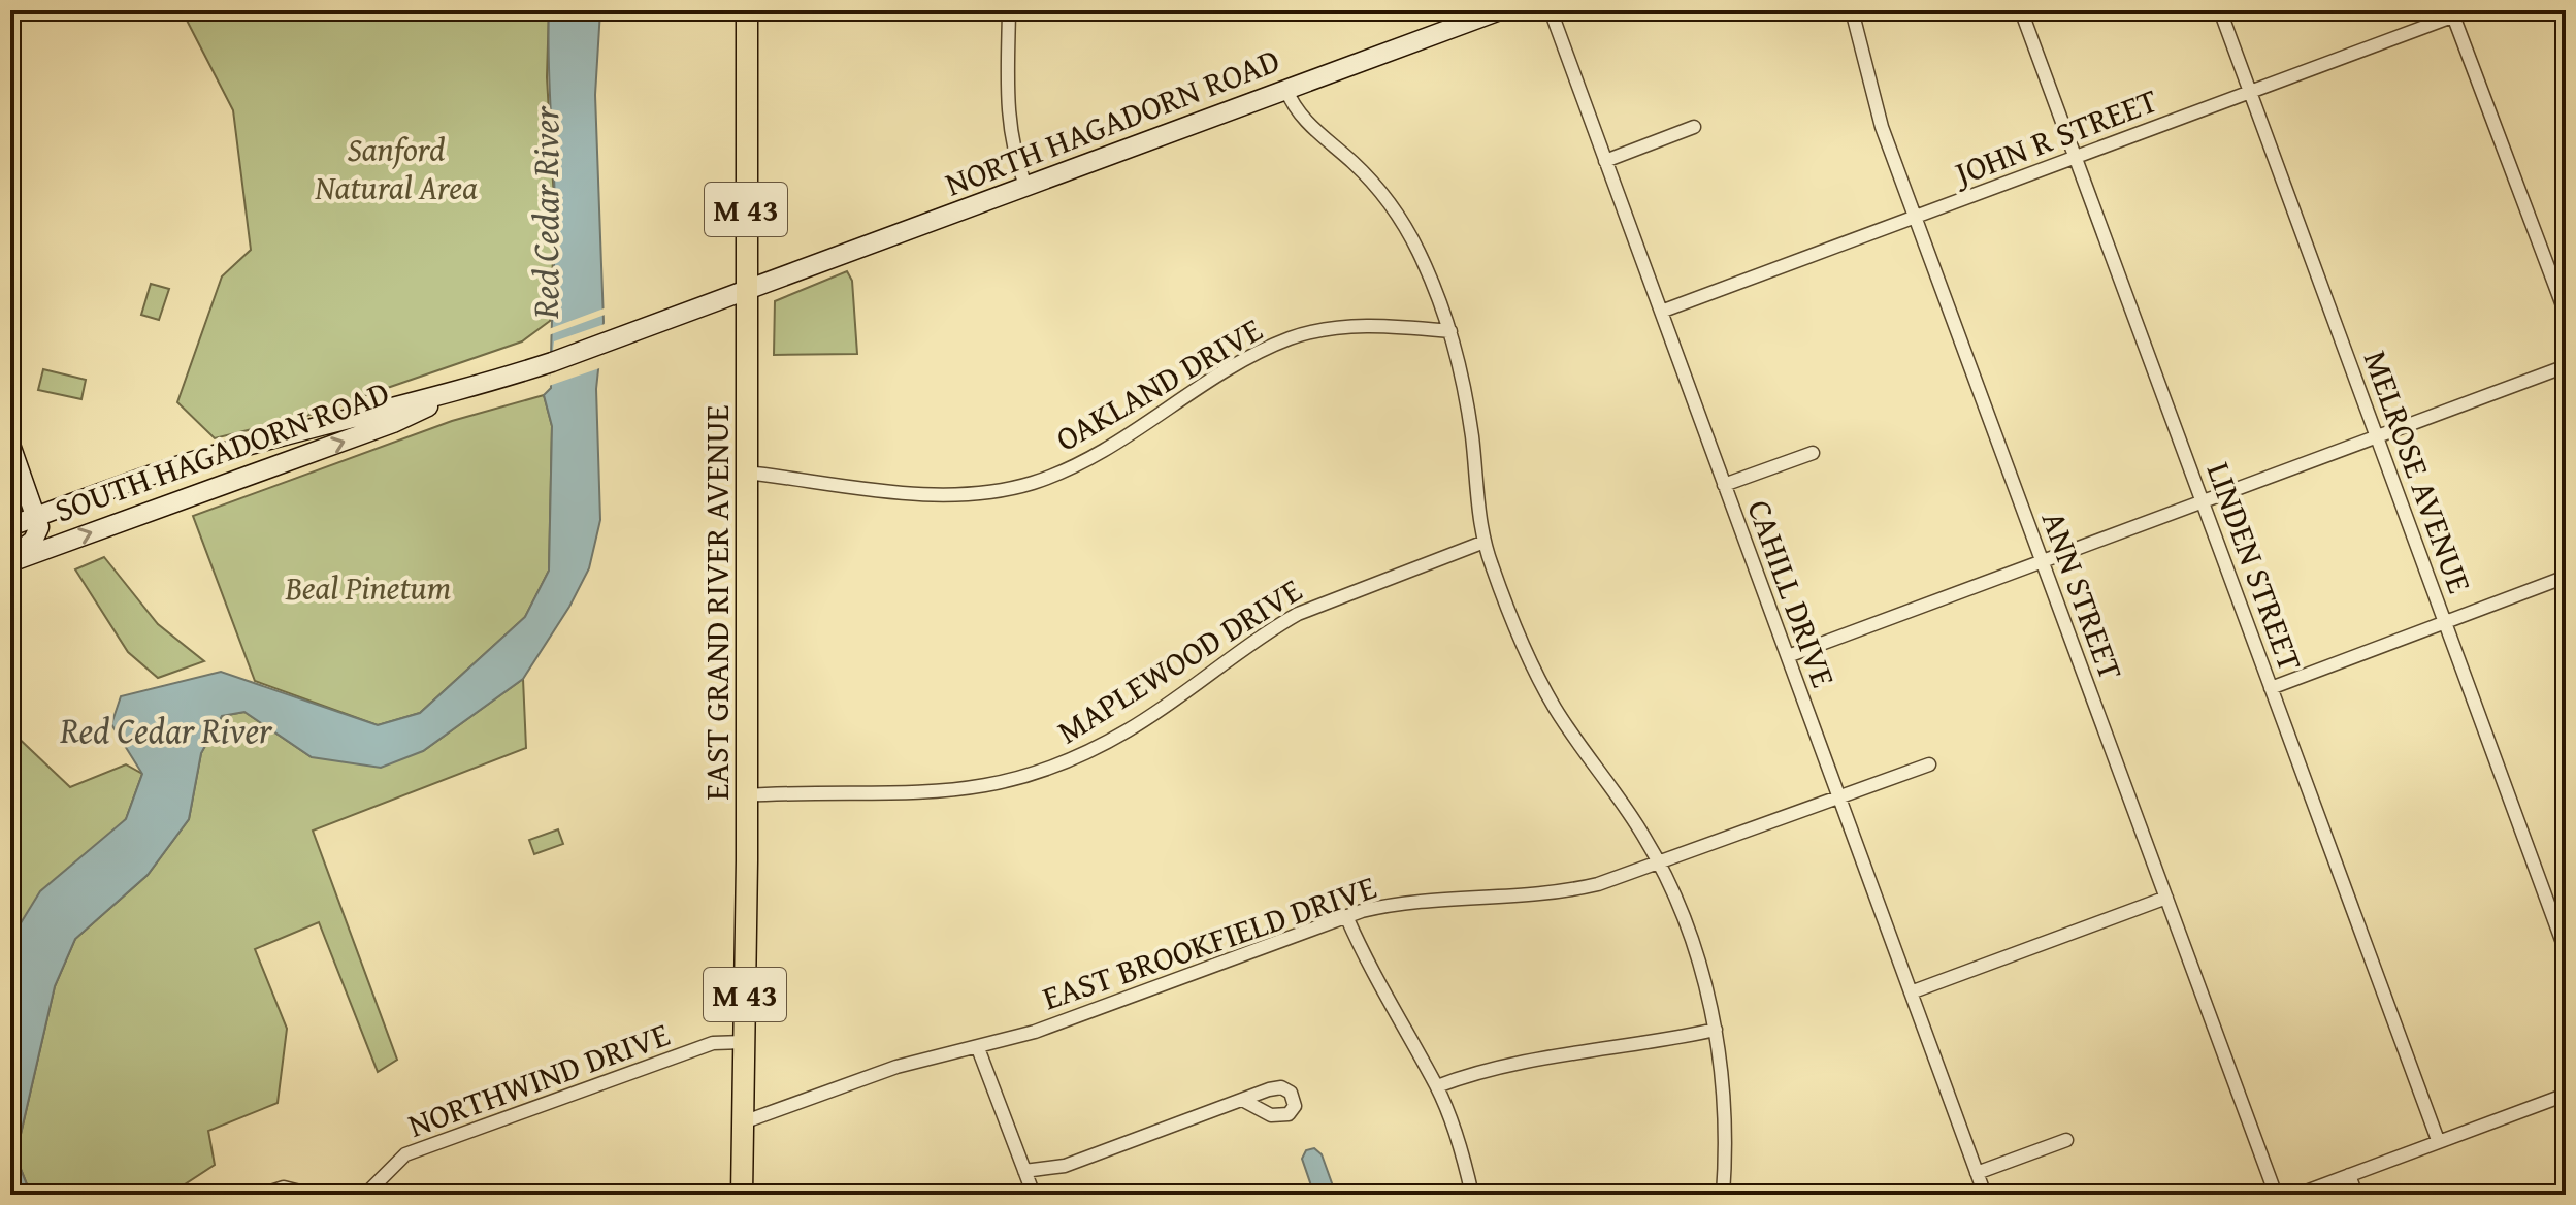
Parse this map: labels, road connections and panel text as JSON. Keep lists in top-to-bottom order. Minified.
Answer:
{"streets":{"main road":["M 43","EAST GRAND RIVER AVENUE"],"street":["NORTH HAGADORN ROAD","JOHN R STREET","OAKLAND DRIVE","SOUTH HAGADORN ROAD","MELROSE AVENUE","LINDEN STREET","CAHILL DRIVE","ANN STREET","MAPLEWOOD DRIVE","EAST BROOKFIELD DRIVE","NORTHWIND DRIVE"]},"crossings":[["NORTH HAGADORN ROAD","SOUTH HAGADORN ROAD"],["NORTH HAGADORN ROAD","EAST GRAND RIVER AVENUE"],["JOHN R STREET","MELROSE AVENUE"],["JOHN R STREET","LINDEN STREET"],["JOHN R STREET","CAHILL DRIVE"],["JOHN R STREET","ANN STREET"],["OAKLAND DRIVE","EAST GRAND RIVER AVENUE"],["SOUTH HAGADORN ROAD","EAST GRAND RIVER AVENUE"],["CAHILL DRIVE","EAST BROOKFIELD DRIVE"],["EAST GRAND RIVER AVENUE","MAPLEWOOD DRIVE"],["EAST GRAND RIVER AVENUE","EAST BROOKFIELD DRIVE"],["EAST GRAND RIVER AVENUE","NORTHWIND DRIVE"]],"water":["Red Cedar River"],"parks":["Sanford Natural Area","Beal Pinetum"]}
